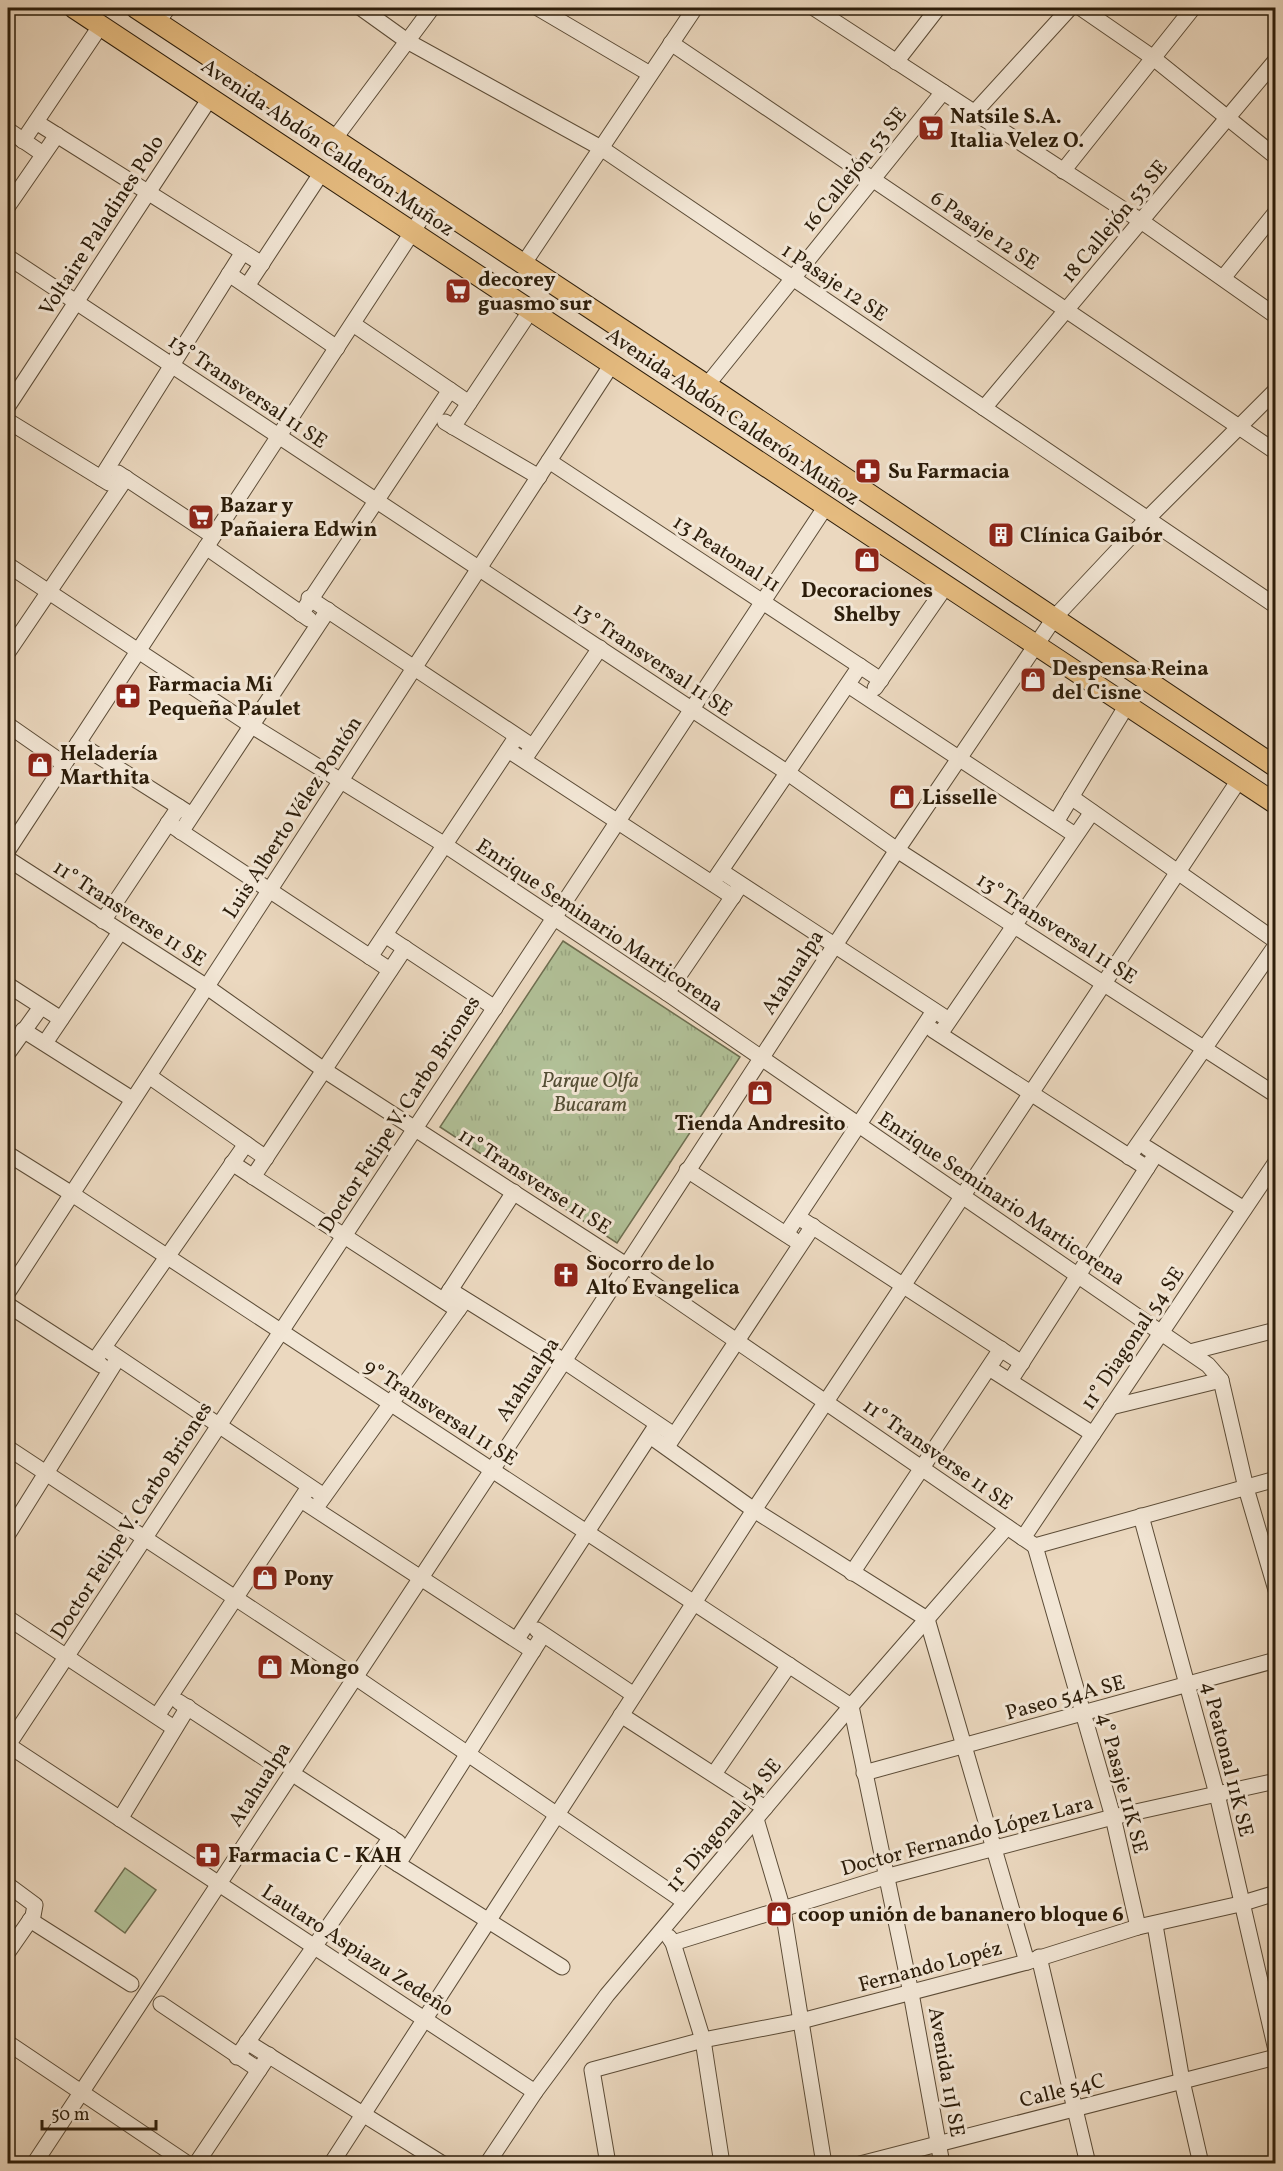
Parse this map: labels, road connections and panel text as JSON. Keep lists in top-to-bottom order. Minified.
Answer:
{"streets":{"main road":["Avenida Abdón Calderón Muñoz"],"street":["16 Callejón 53 SE","18 Callejón 53 SE","Voltaire Paladines Polo","6 Pasaje 12 SE","1 Pasaje 12 SE","13° Transversal 11 SE","13 Peatonal 11","Luis Alberto Vélez Pontón","11° Transverse 11 SE","Enrique Seminario Marticorena","Atahualpa","Doctor Felipe V. Carbo Briones","11° Diagonal 54 SE","9° Transversal 11 SE","Paseo 54A SE","4 Peatonal 11K SE","4° Pasaje 11K SE","Doctor Fernando López Lara","Lautaro Aspiazu Zedeño","Fernando Lopéz","Avenida 11J SE","Calle 54C"]},"crossings":[["Avenida Abdón Calderón Muñoz","16 Callejón 53 SE"],["Avenida Abdón Calderón Muñoz","Voltaire Paladines Polo"],["Avenida Abdón Calderón Muñoz","Luis Alberto Vélez Pontón"],["Avenida Abdón Calderón Muñoz","Atahualpa"],["Avenida Abdón Calderón Muñoz","Doctor Felipe V. Carbo Briones"],["16 Callejón 53 SE","6 Pasaje 12 SE"],["16 Callejón 53 SE","1 Pasaje 12 SE"],["18 Callejón 53 SE","6 Pasaje 12 SE"],["18 Callejón 53 SE","1 Pasaje 12 SE"],["Voltaire Paladines Polo","13° Transversal 11 SE"],["6 Pasaje 12 SE","Atahualpa"],["1 Pasaje 12 SE","Atahualpa"],["13° Transversal 11 SE","Luis Alberto Vélez Pontón"],["13° Transversal 11 SE","Atahualpa"],["13° Transversal 11 SE","Doctor Felipe V. Carbo Briones"],["13 Peatonal 11","Luis Alberto Vélez Pontón"],["13 Peatonal 11","Doctor Felipe V. Carbo Briones"],["Luis Alberto Vélez Pontón","11° Transverse 11 SE"],["Luis Alberto Vélez Pontón","Enrique Seminario Marticorena"],["Luis Alberto Vélez Pontón","9° Transversal 11 SE"],["11° Transverse 11 SE","Atahualpa"],["11° Transverse 11 SE","Doctor Felipe V. Carbo Briones"],["11° Transverse 11 SE","11° Diagonal 54 SE"],["11° Transverse 11 SE","4° Pasaje 11K SE"],["Enrique Seminario Marticorena","Atahualpa"],["Enrique Seminario Marticorena","Doctor Felipe V. Carbo Briones"],["Enrique Seminario Marticorena","11° Diagonal 54 SE"],["Atahualpa","9° Transversal 11 SE"],["Atahualpa","Lautaro Aspiazu Zedeño"],["Doctor Felipe V. Carbo Briones","9° Transversal 11 SE"],["Doctor Felipe V. Carbo Briones","Lautaro Aspiazu Zedeño"],["11° Diagonal 54 SE","9° Transversal 11 SE"],["11° Diagonal 54 SE","4° Pasaje 11K SE"],["11° Diagonal 54 SE","Lautaro Aspiazu Zedeño"],["11° Diagonal 54 SE","Avenida 11J SE"],["9° Transversal 11 SE","Avenida 11J SE"],["Paseo 54A SE","4 Peatonal 11K SE"],["Paseo 54A SE","4° Pasaje 11K SE"],["Paseo 54A SE","Avenida 11J SE"],["4 Peatonal 11K SE","Doctor Fernando López Lara"],["4 Peatonal 11K SE","Fernando Lopéz"],["4° Pasaje 11K SE","Doctor Fernando López Lara"],["4° Pasaje 11K SE","Fernando Lopéz"],["Doctor Fernando López Lara","Avenida 11J SE"],["Fernando Lopéz","Avenida 11J SE"],["Avenida 11J SE","Calle 54C"]],"parks":["Parque Olfa Bucaram"],"places":{"supermarket":["Natsile S.A. Italia Velez O.","decorey guasmo sur","Bazar y Pañaiera Edwin"],"pharmacy":["Su Farmacia","Farmacia Mi Pequeña Paulet","Farmacia C - KAH"],"building":["Clínica Gaibór"],"shop":["Decoraciones Shelby","Despensa Reina del Cisne","Heladería Marthita","Lisselle","Tienda Andresito","Pony","Mongo","coop unión de bananero bloque 6"],"church":["Socorro de lo Alto Evangelica"]},"scale_bar":"50 m"}
